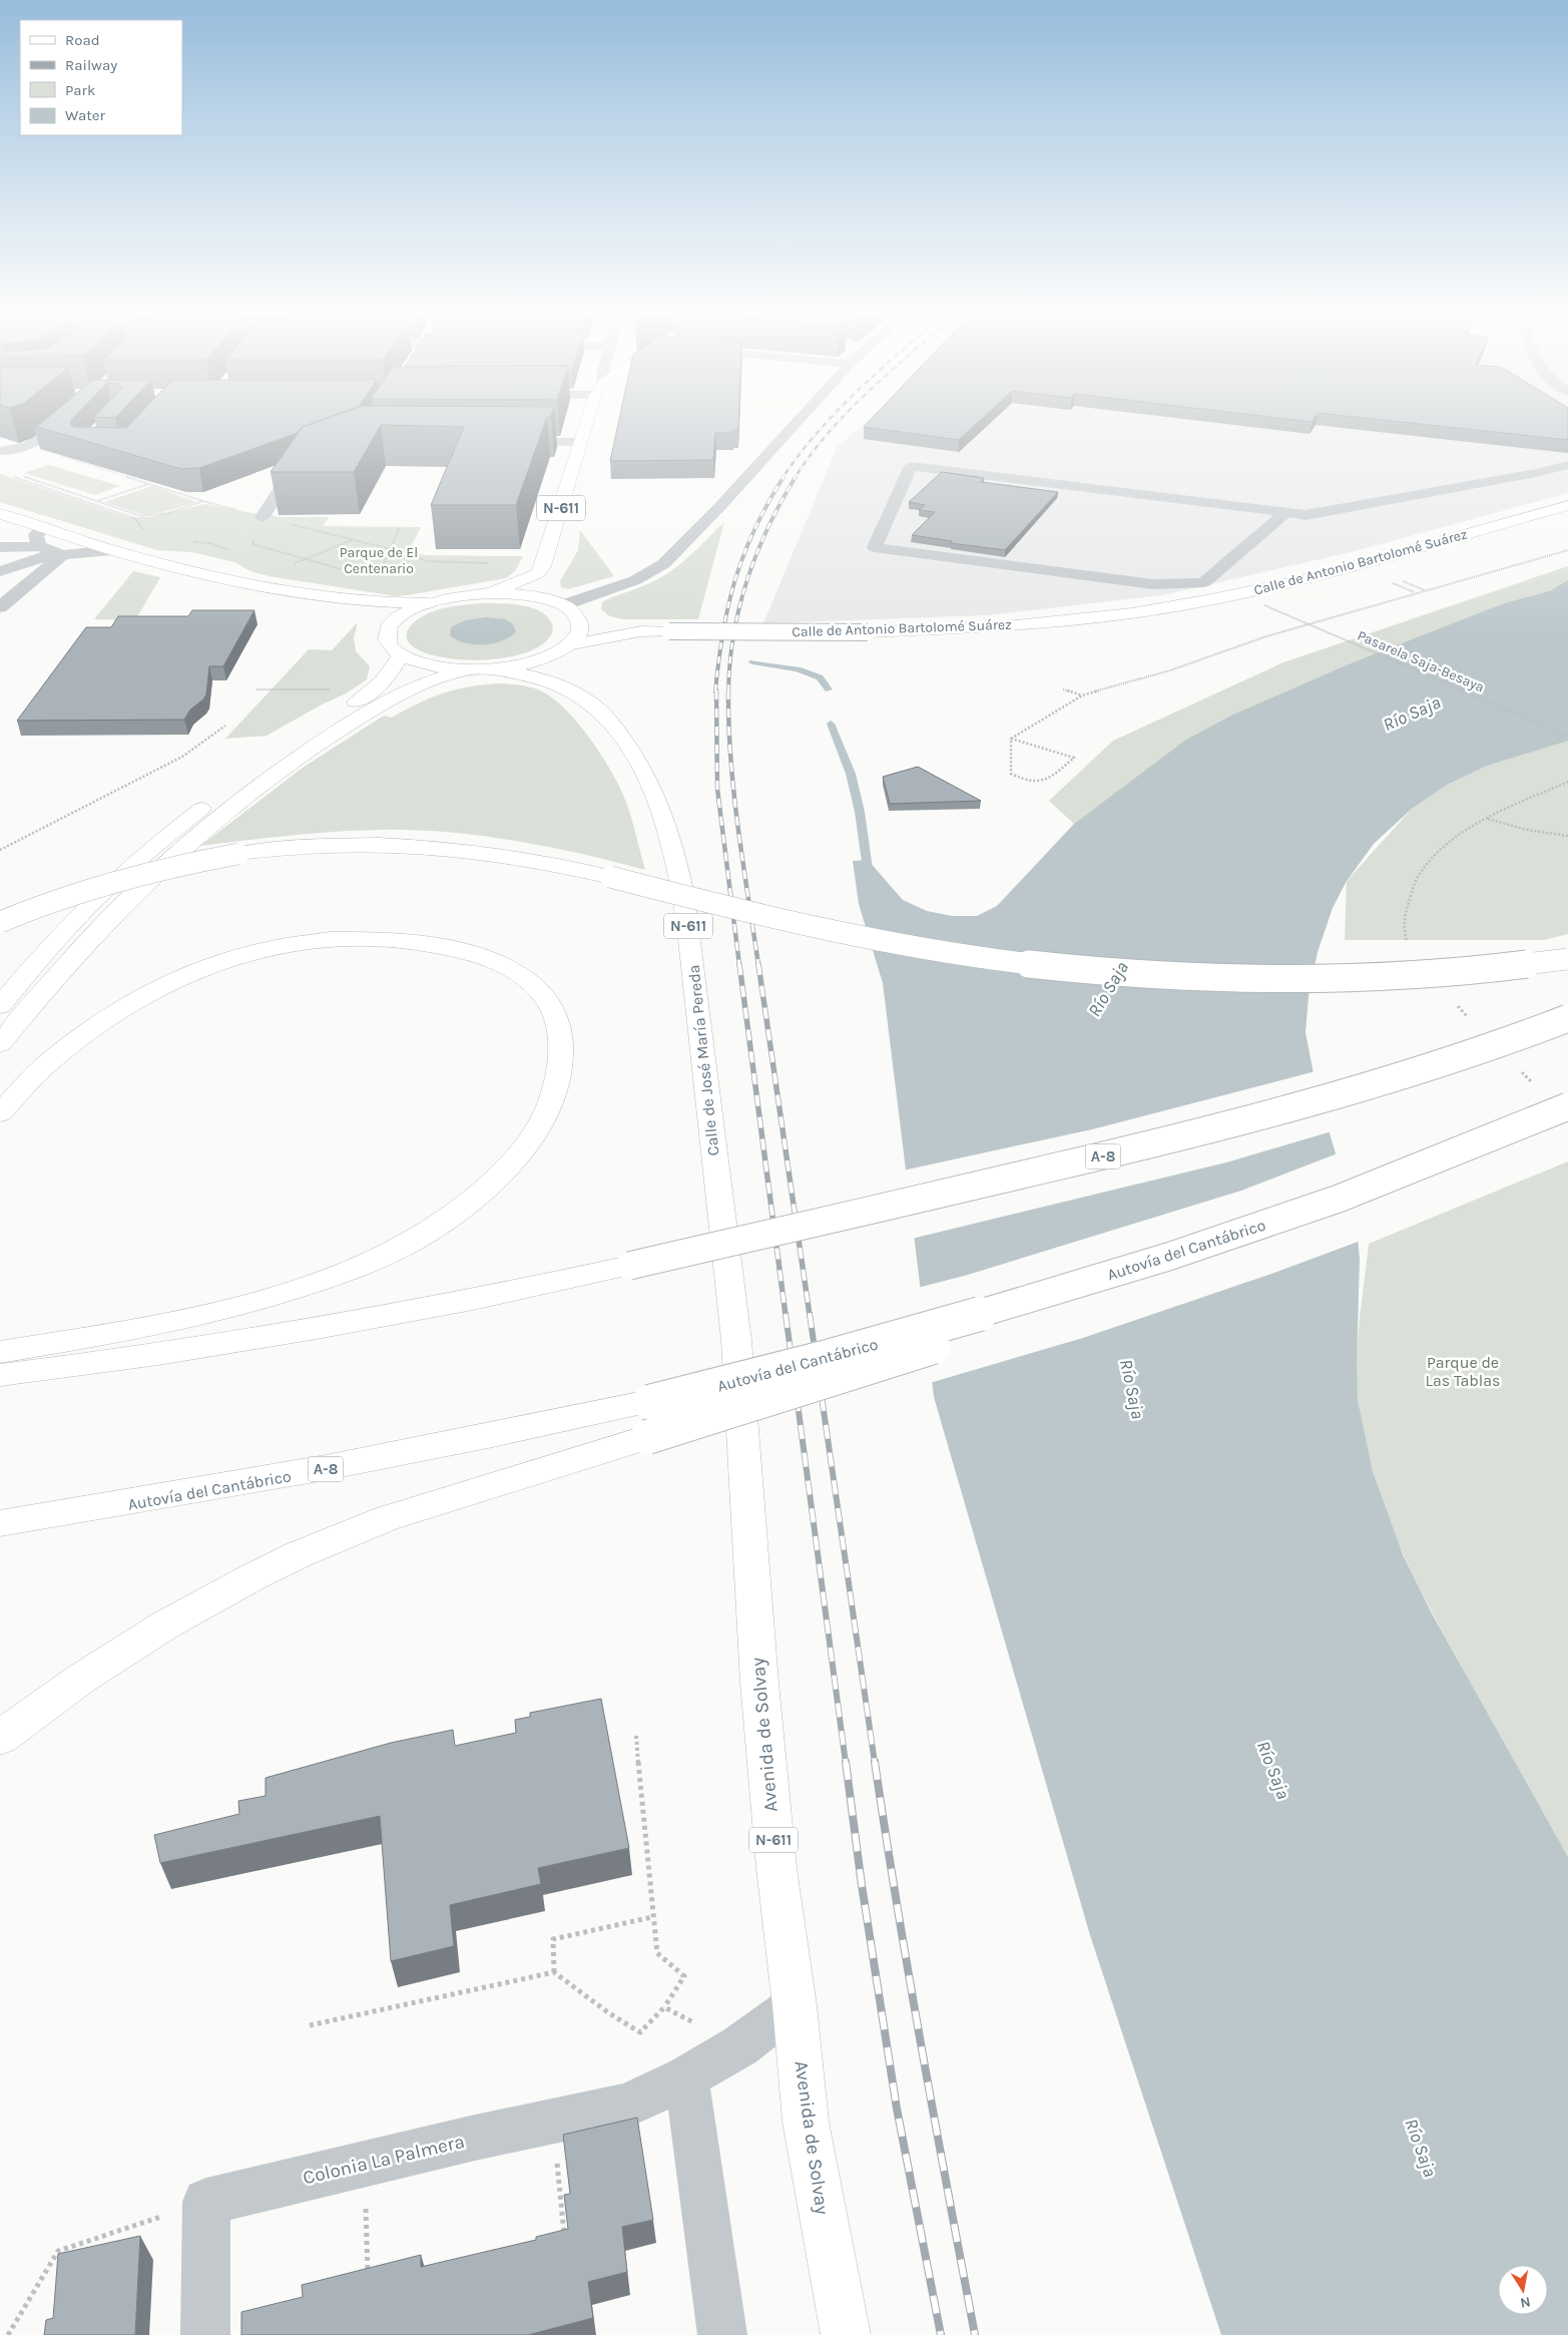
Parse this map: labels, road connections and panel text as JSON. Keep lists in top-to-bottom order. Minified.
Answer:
{"streets":{"main road":["N-611","Calle de Antonio Bartolomé Suárez","Calle de José María Pereda","A-8","Autovía del Cantábrico","Avenida de Solvay"],"street":["Colonia La Palmera"],"path":["Pasarela Saja-Besaya"]},"crossings":[["N-611","Calle de Antonio Bartolomé Suárez"],["N-611","Calle de José María Pereda"],["Calle de Antonio Bartolomé Suárez","Calle de José María Pereda"],["Calle de José María Pereda","Avenida de Solvay"],["Avenida de Solvay","Colonia La Palmera"]],"water":["Río Saja"],"parks":["Parque de El Centenario","Parque de Las Tablas"],"legend":["Road","Railway","Park","Water"],"north":"bottom"}
